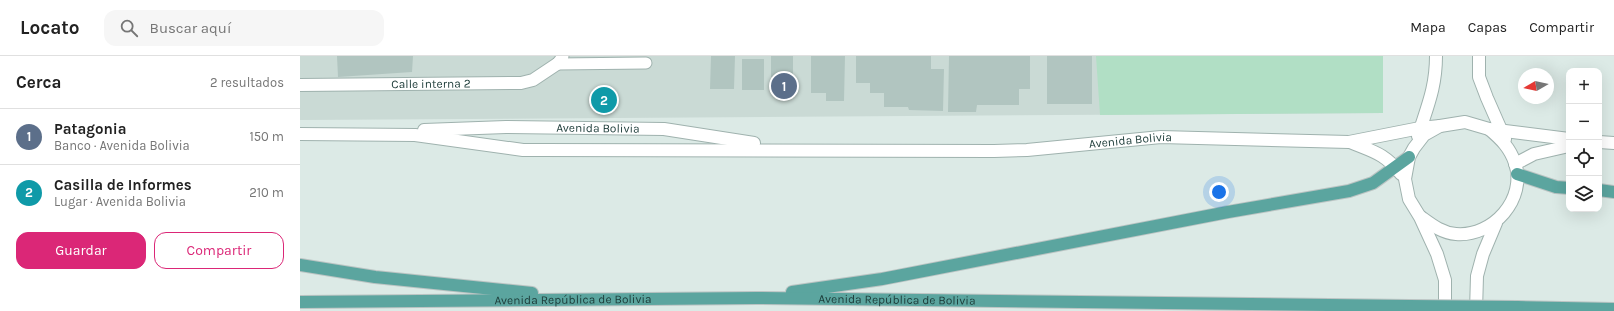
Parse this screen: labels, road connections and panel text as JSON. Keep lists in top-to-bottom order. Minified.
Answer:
{"streets":{"main road":["Avenida República de Bolivia"],"street":["Calle interna 2","Avenida Bolivia"]},"north":"left","page":{"header":"Locato","search":"Buscar aquí","nav":["Mapa","Capas","Compartir"],"heading":["Cerca","2 resultados"],"map_buttons":["+","−"],"pins":["1","2"],"list":[{"mark":"1","name":"Patagonia","note":"Banco · Avenida Bolivia","value":"150 m"},{"mark":"2","name":"Casilla de Informes","note":"Lugar · Avenida Bolivia","value":"210 m"}],"buttons":["Guardar","Compartir"]}}
